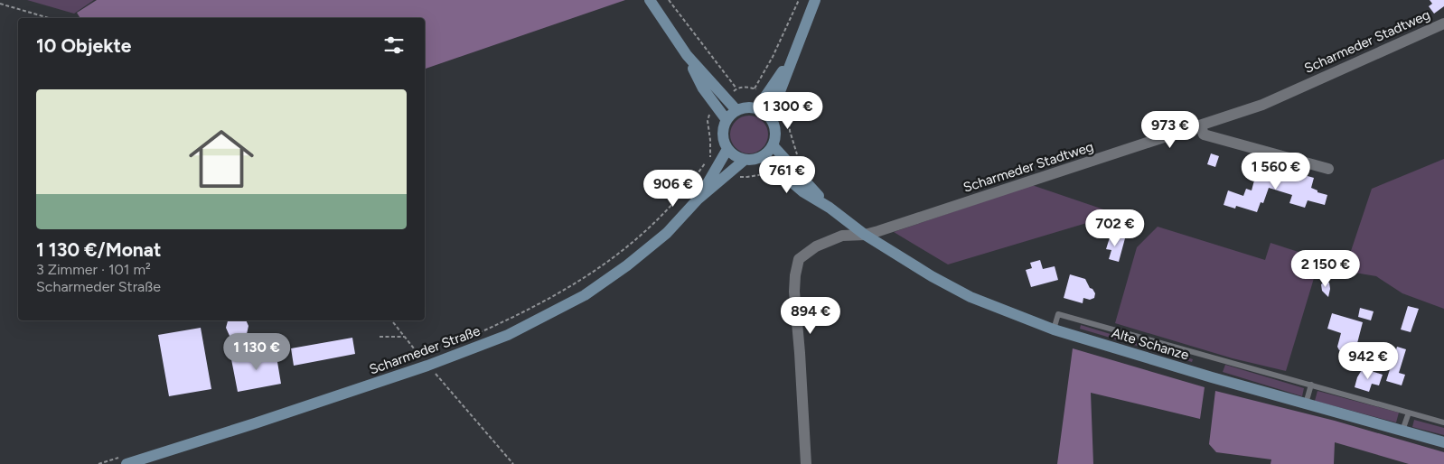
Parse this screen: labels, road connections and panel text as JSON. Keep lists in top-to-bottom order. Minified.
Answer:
{"streets":{"street":["Scharmeder Stadtweg","Alte Schanze","Scharmeder Straße"]},"crossings":[["Scharmeder Stadtweg","Alte Schanze"],["Alte Schanze","Scharmeder Straße"]],"page":{"heading":"10 Objekte","list":[{"name":"1 130 €/Monat","note":"3 Zimmer · 101 m² · Scharmeder Straße"}],"price":["1 300 €","973 €","1 560 €","761 €","906 €","702 €","2 150 €","894 €","1 130 €","942 €"]}}
